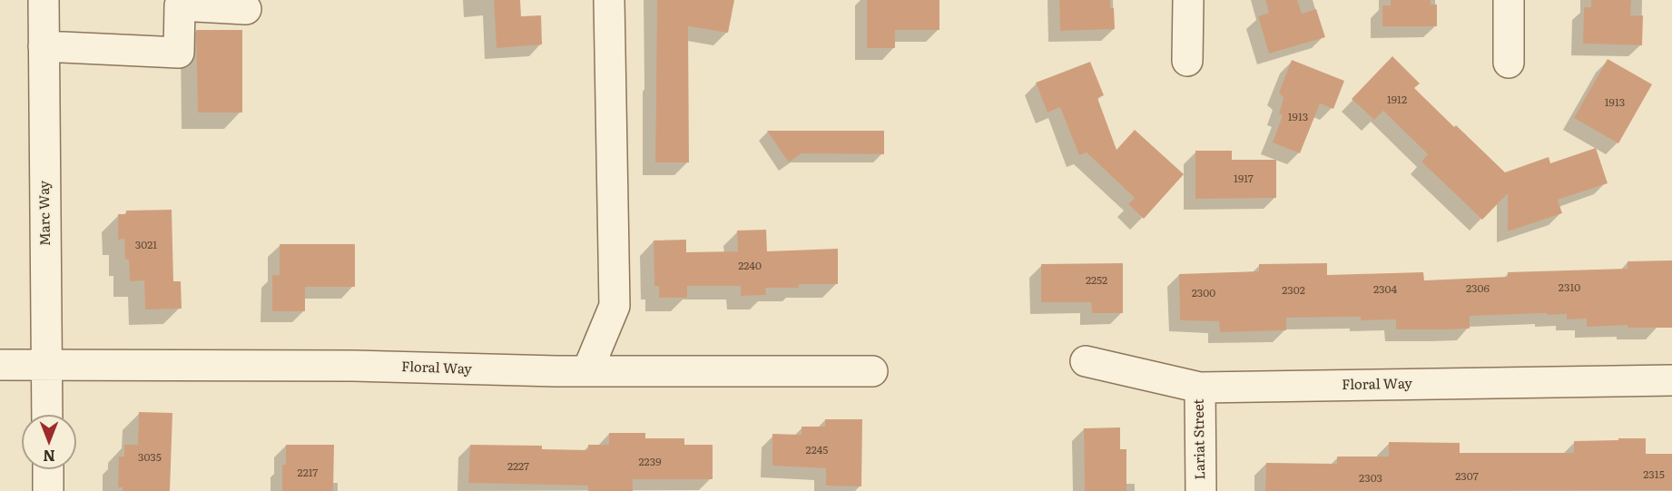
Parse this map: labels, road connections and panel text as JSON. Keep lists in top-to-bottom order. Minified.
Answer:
{"streets":{"street":["Marc Way","Floral Way","Lariat Street"]},"crossings":[["Marc Way","Floral Way"],["Floral Way","Lariat Street"]],"house_numbers":["1912","1913","1913","1917","3021","2240","2252","2310","2306","2304","2302","2300","2245","3035","2239","2227","2217","2315","2307","2303"],"north":"bottom"}
